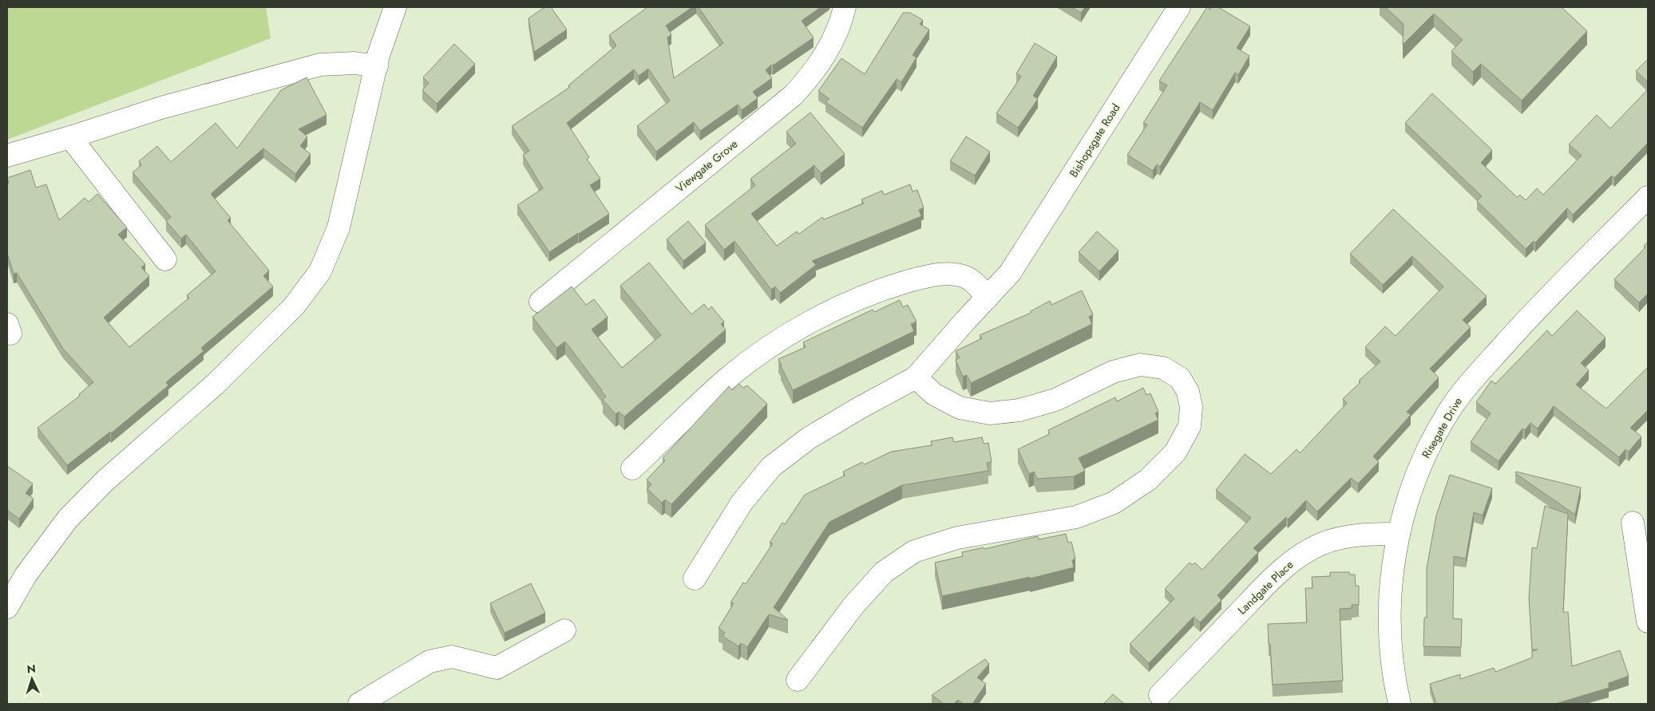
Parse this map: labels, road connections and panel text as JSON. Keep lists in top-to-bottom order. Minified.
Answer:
{"streets":{"street":["Bishopsgate Road","Viewgate Grove","Risegate Drive","Landgate Place"]},"crossings":[["Risegate Drive","Landgate Place"]],"north":"top"}
